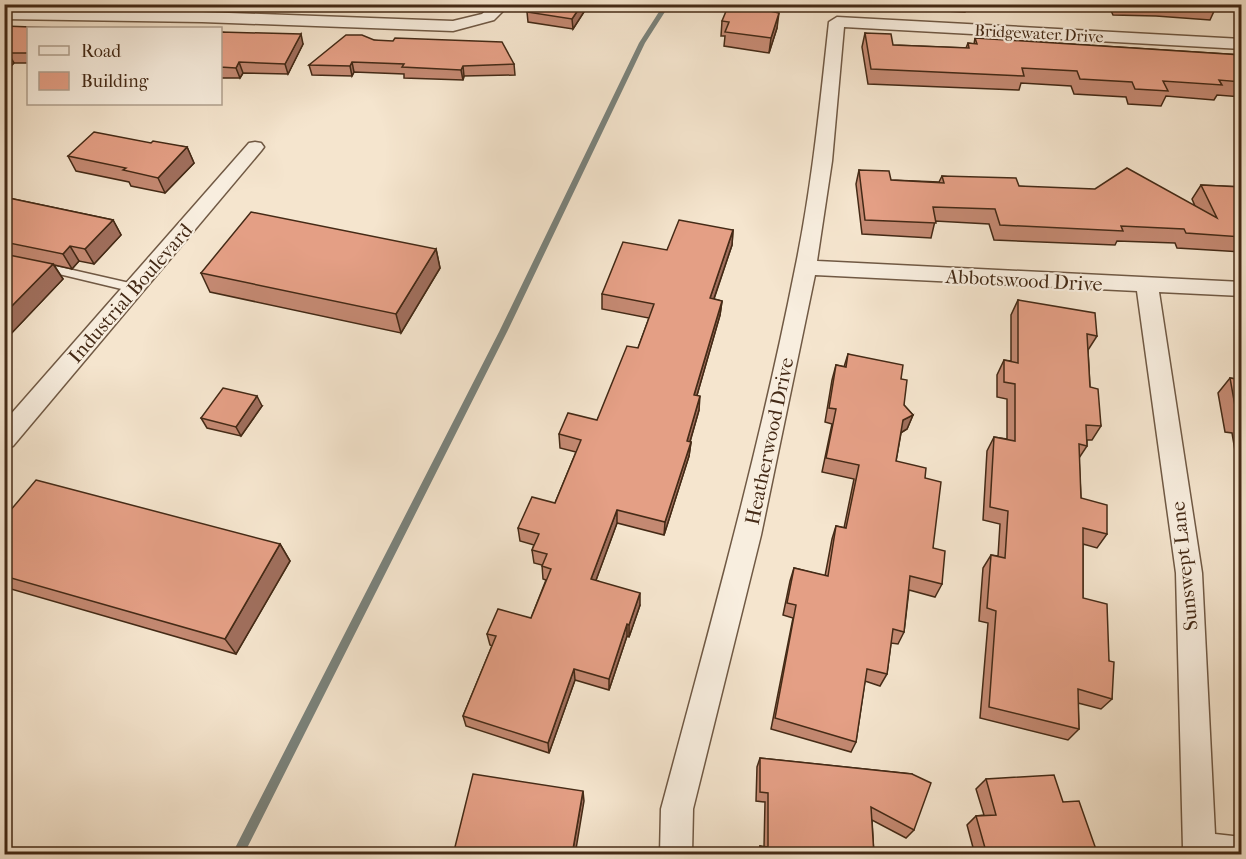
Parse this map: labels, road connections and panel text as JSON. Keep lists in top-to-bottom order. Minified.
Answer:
{"streets":{"street":["Bridgewater Drive","Abbotswood Drive","Industrial Boulevard","Heatherwood Drive","Sunswept Lane"]},"crossings":[["Bridgewater Drive","Heatherwood Drive"],["Abbotswood Drive","Heatherwood Drive"],["Abbotswood Drive","Sunswept Lane"]],"legend":["Road","Building"]}
